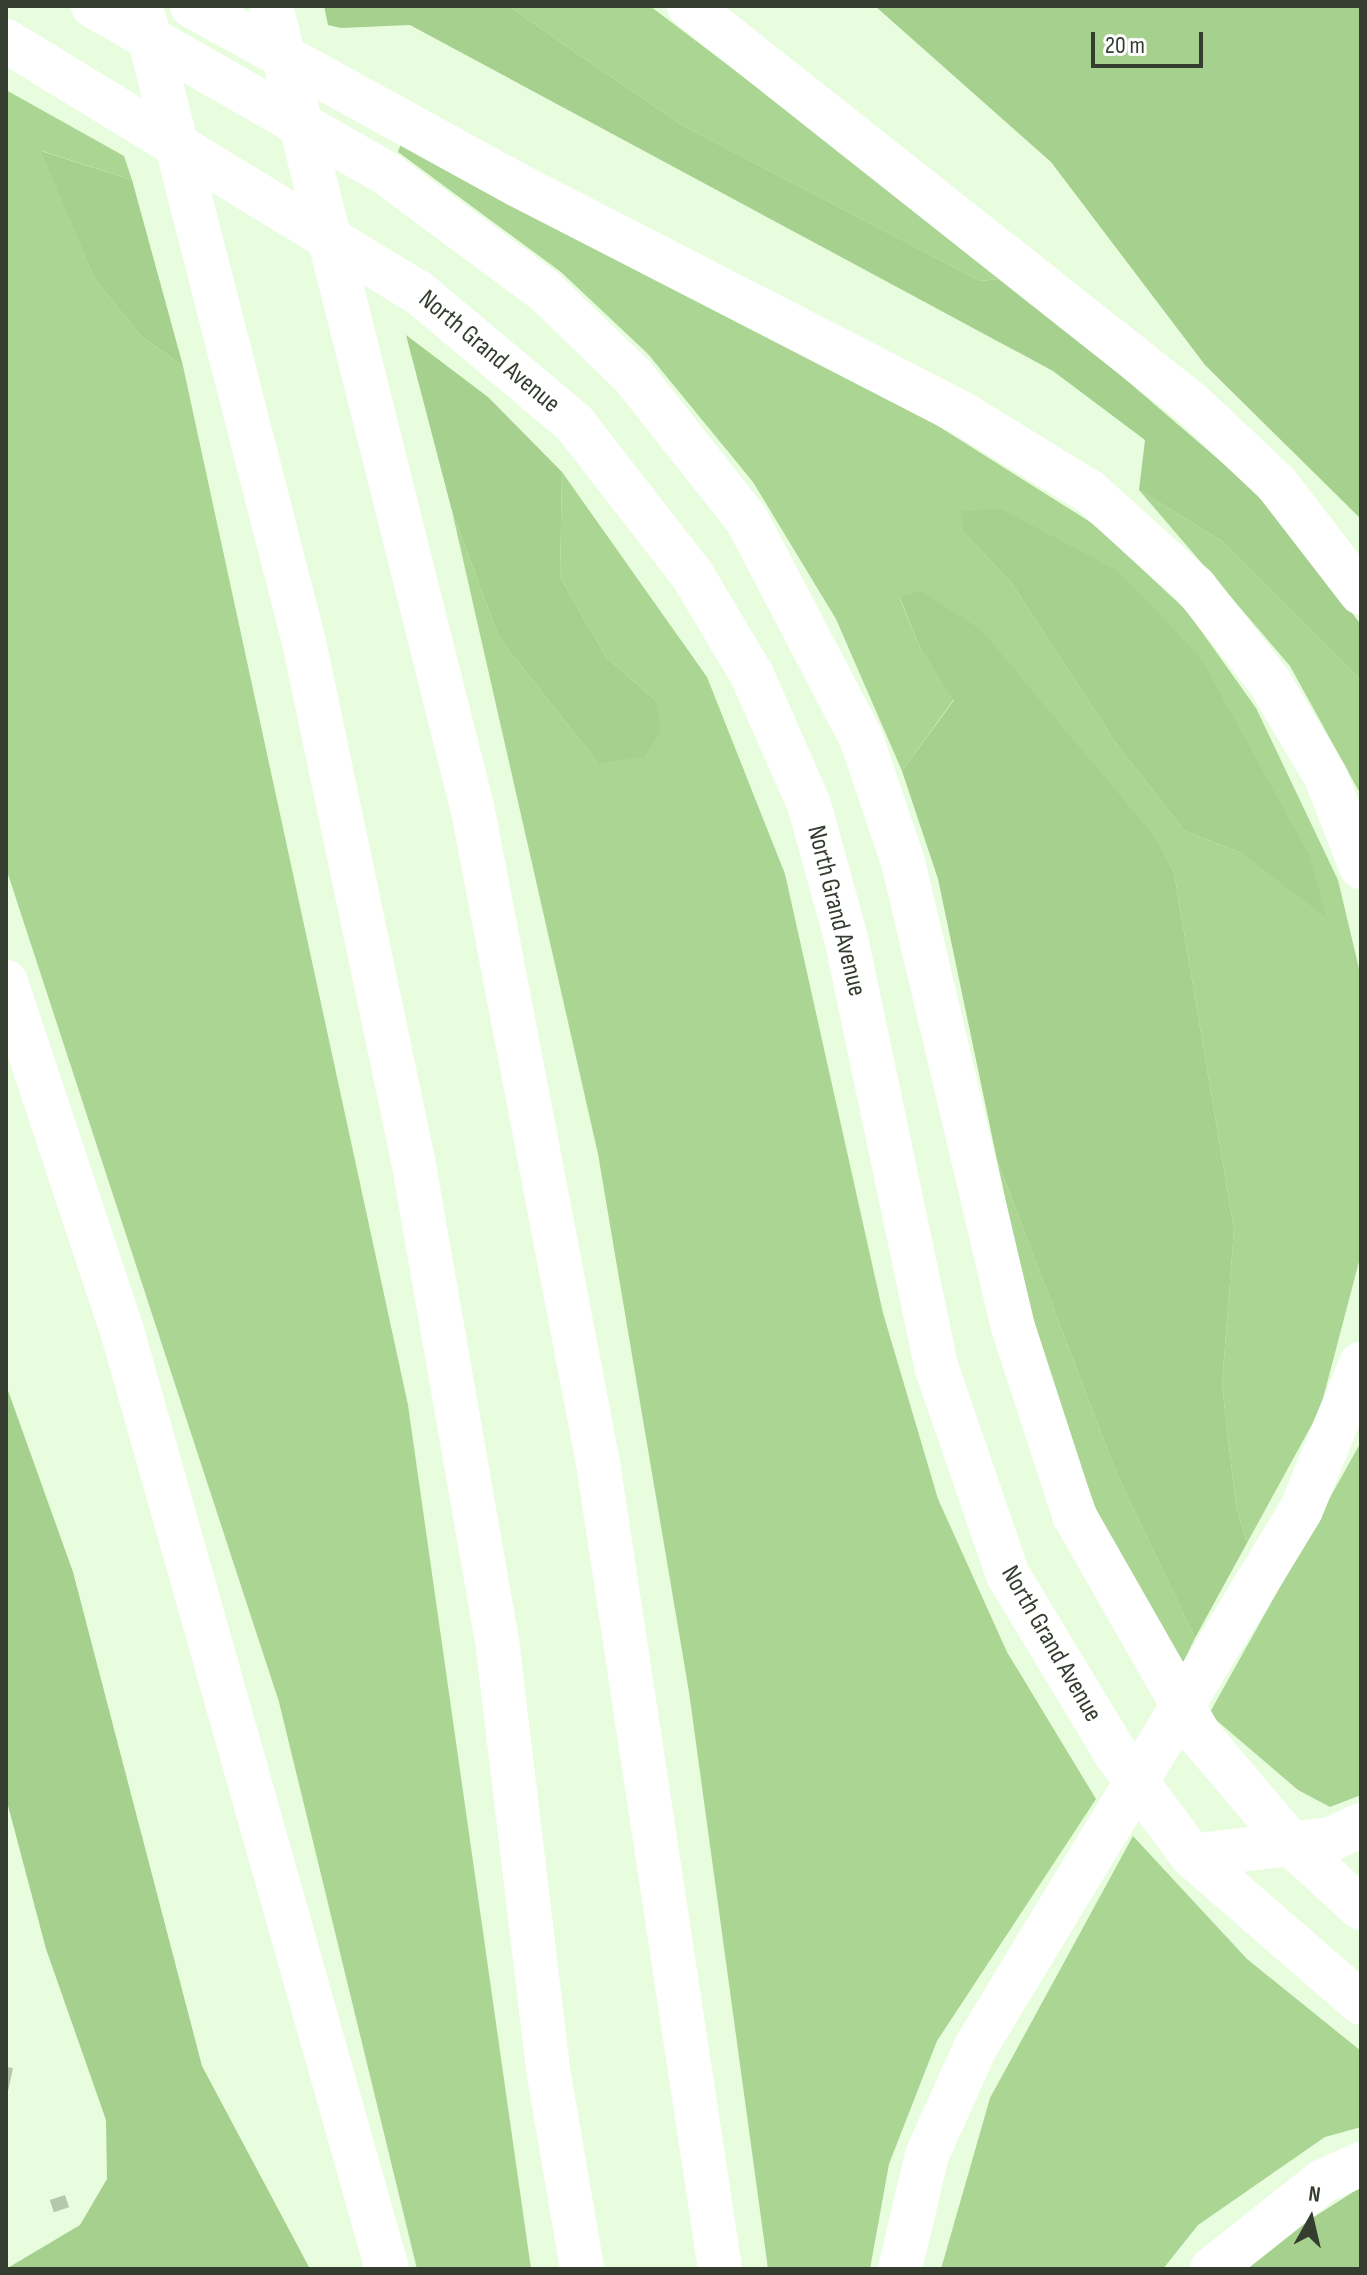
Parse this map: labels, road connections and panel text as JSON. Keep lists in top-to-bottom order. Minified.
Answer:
{"streets":{"main road":["North Grand Avenue"]},"scale_bar":"20 m","north":"top"}
